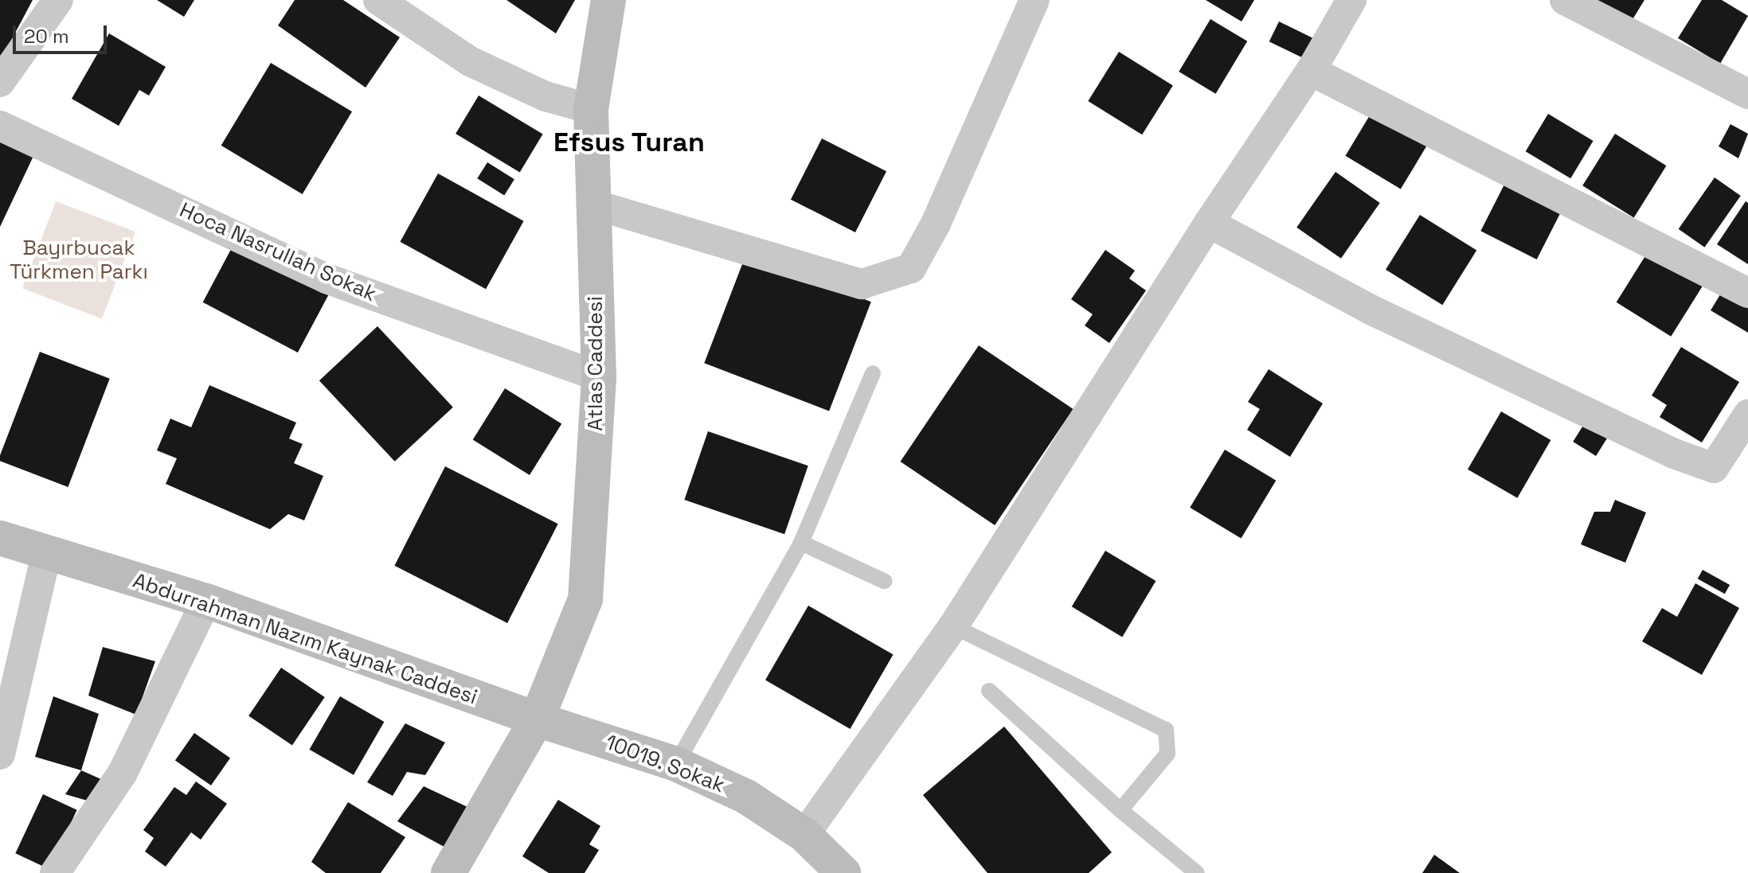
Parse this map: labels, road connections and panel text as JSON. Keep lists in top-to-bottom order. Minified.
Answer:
{"streets":{"street":["Hoca Nasrullah Sokak","Atlas Caddesi","Abdurrahman Nazım Kaynak Caddesi","10019. Sokak"]},"crossings":[["Hoca Nasrullah Sokak","Atlas Caddesi"],["Atlas Caddesi","Abdurrahman Nazım Kaynak Caddesi"],["Atlas Caddesi","10019. Sokak"],["Abdurrahman Nazım Kaynak Caddesi","10019. Sokak"]],"districts":["Efsus Turan"],"parks":["Bayırbucak Türkmen Parkı"],"scale_bar":"20 m"}
